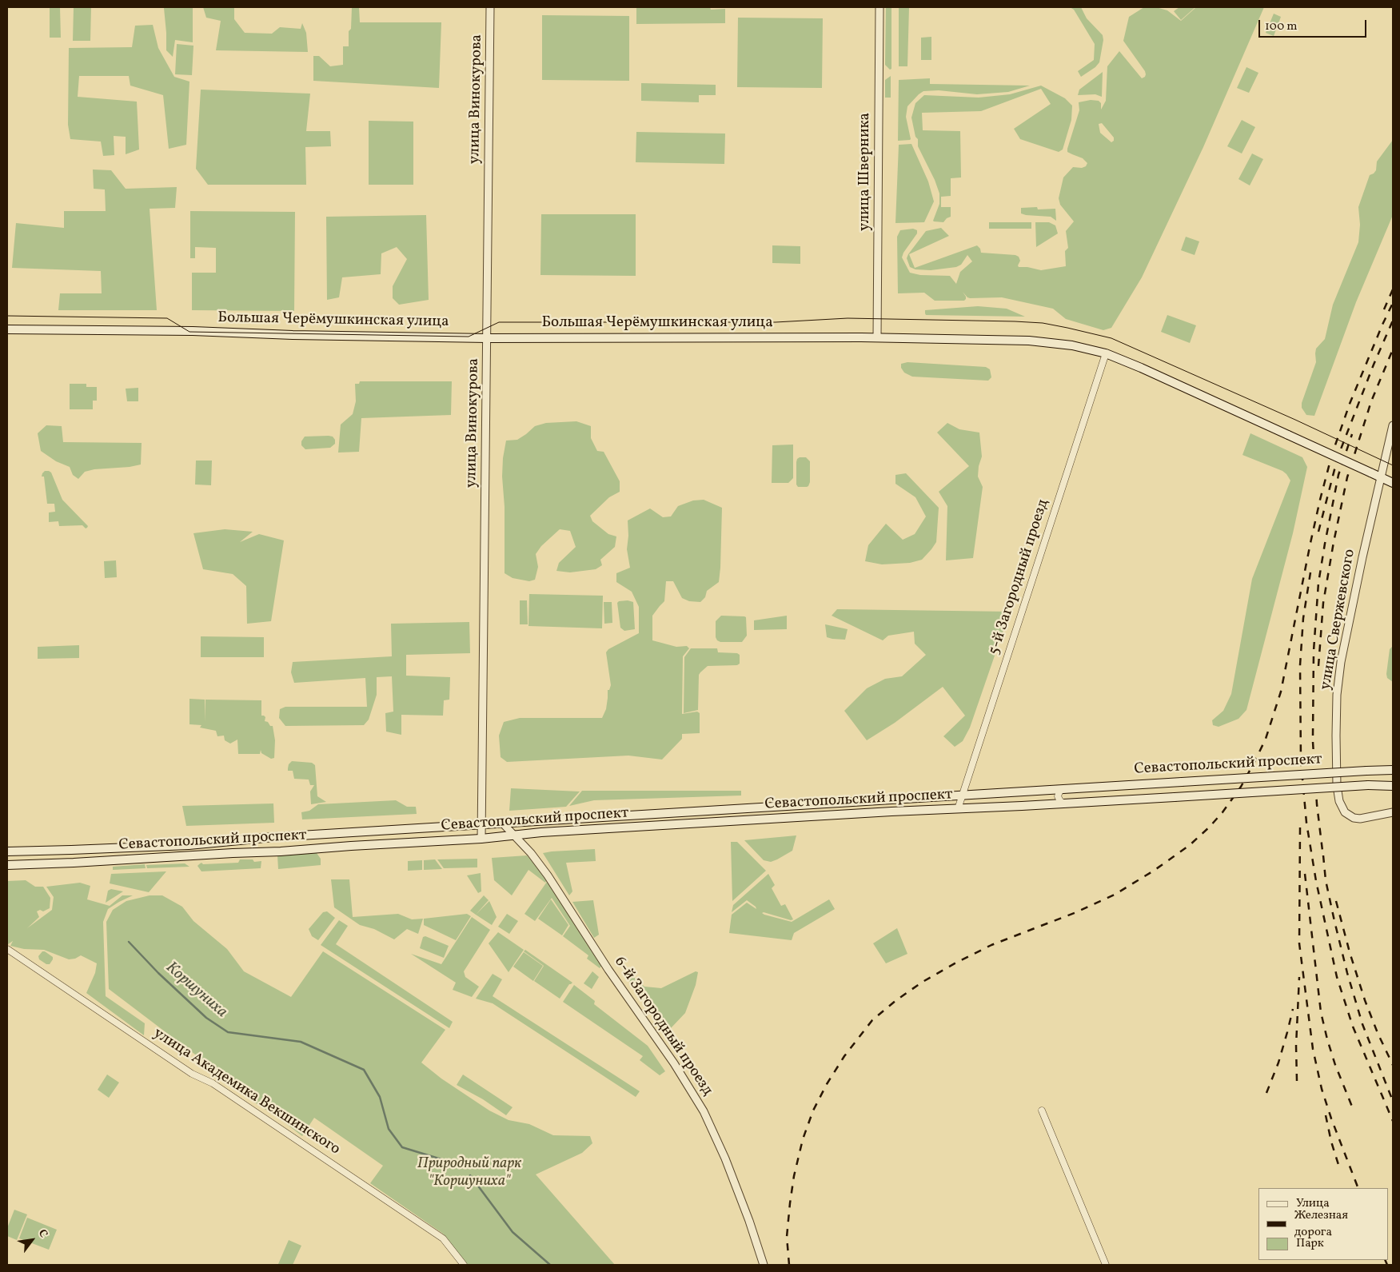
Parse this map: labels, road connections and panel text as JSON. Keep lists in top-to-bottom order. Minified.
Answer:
{"streets":{"main road":["Большая Черёмушкинская улица","Севастопольский проспект"],"street":["улица Винокурова","улица Шверника","5-й Загородный проезд","улица Свержевского","6-й Загородный проезд","улица Академика Векшинского"]},"crossings":[["улица Винокурова","Большая Черёмушкинская улица"],["улица Винокурова","Севастопольский проспект"],["улица Шверника","Большая Черёмушкинская улица"],["Большая Черёмушкинская улица","5-й Загородный проезд"],["Большая Черёмушкинская улица","улица Свержевского"],["5-й Загородный проезд","Севастопольский проспект"],["Севастопольский проспект","6-й Загородный проезд"]],"water":["Коршуниха"],"parks":["Природный парк \"Коршуниха\""],"legend":["Улица","Железная дорога","Парк"],"scale_bar":"100 m","north":"top right"}
